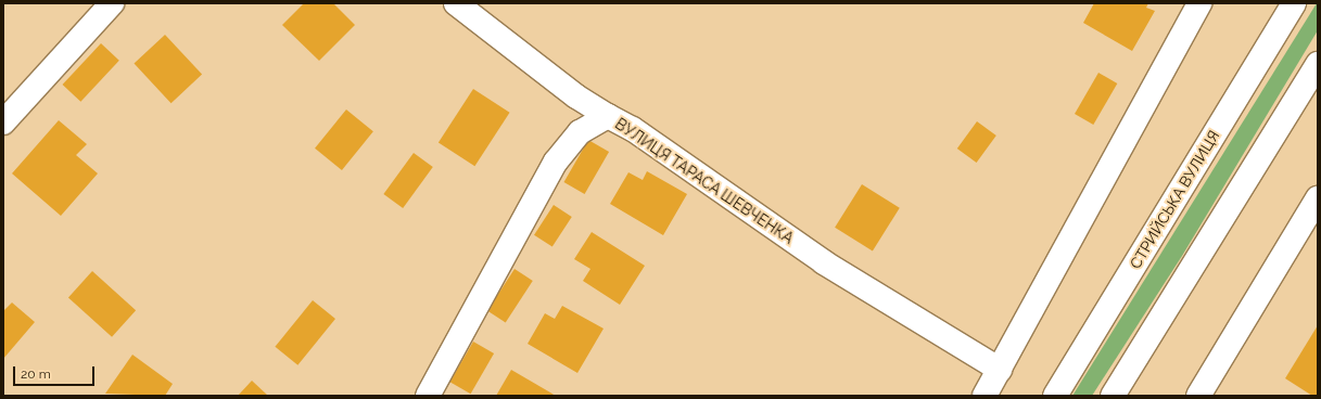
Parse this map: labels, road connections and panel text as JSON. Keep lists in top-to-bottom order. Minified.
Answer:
{"streets":{"main road":["ВУЛИЦЯ ТАРАСА ШЕВЧЕНКА","СТРИЙСЬКА ВУЛИЦЯ"]},"scale_bar":"20 m"}
